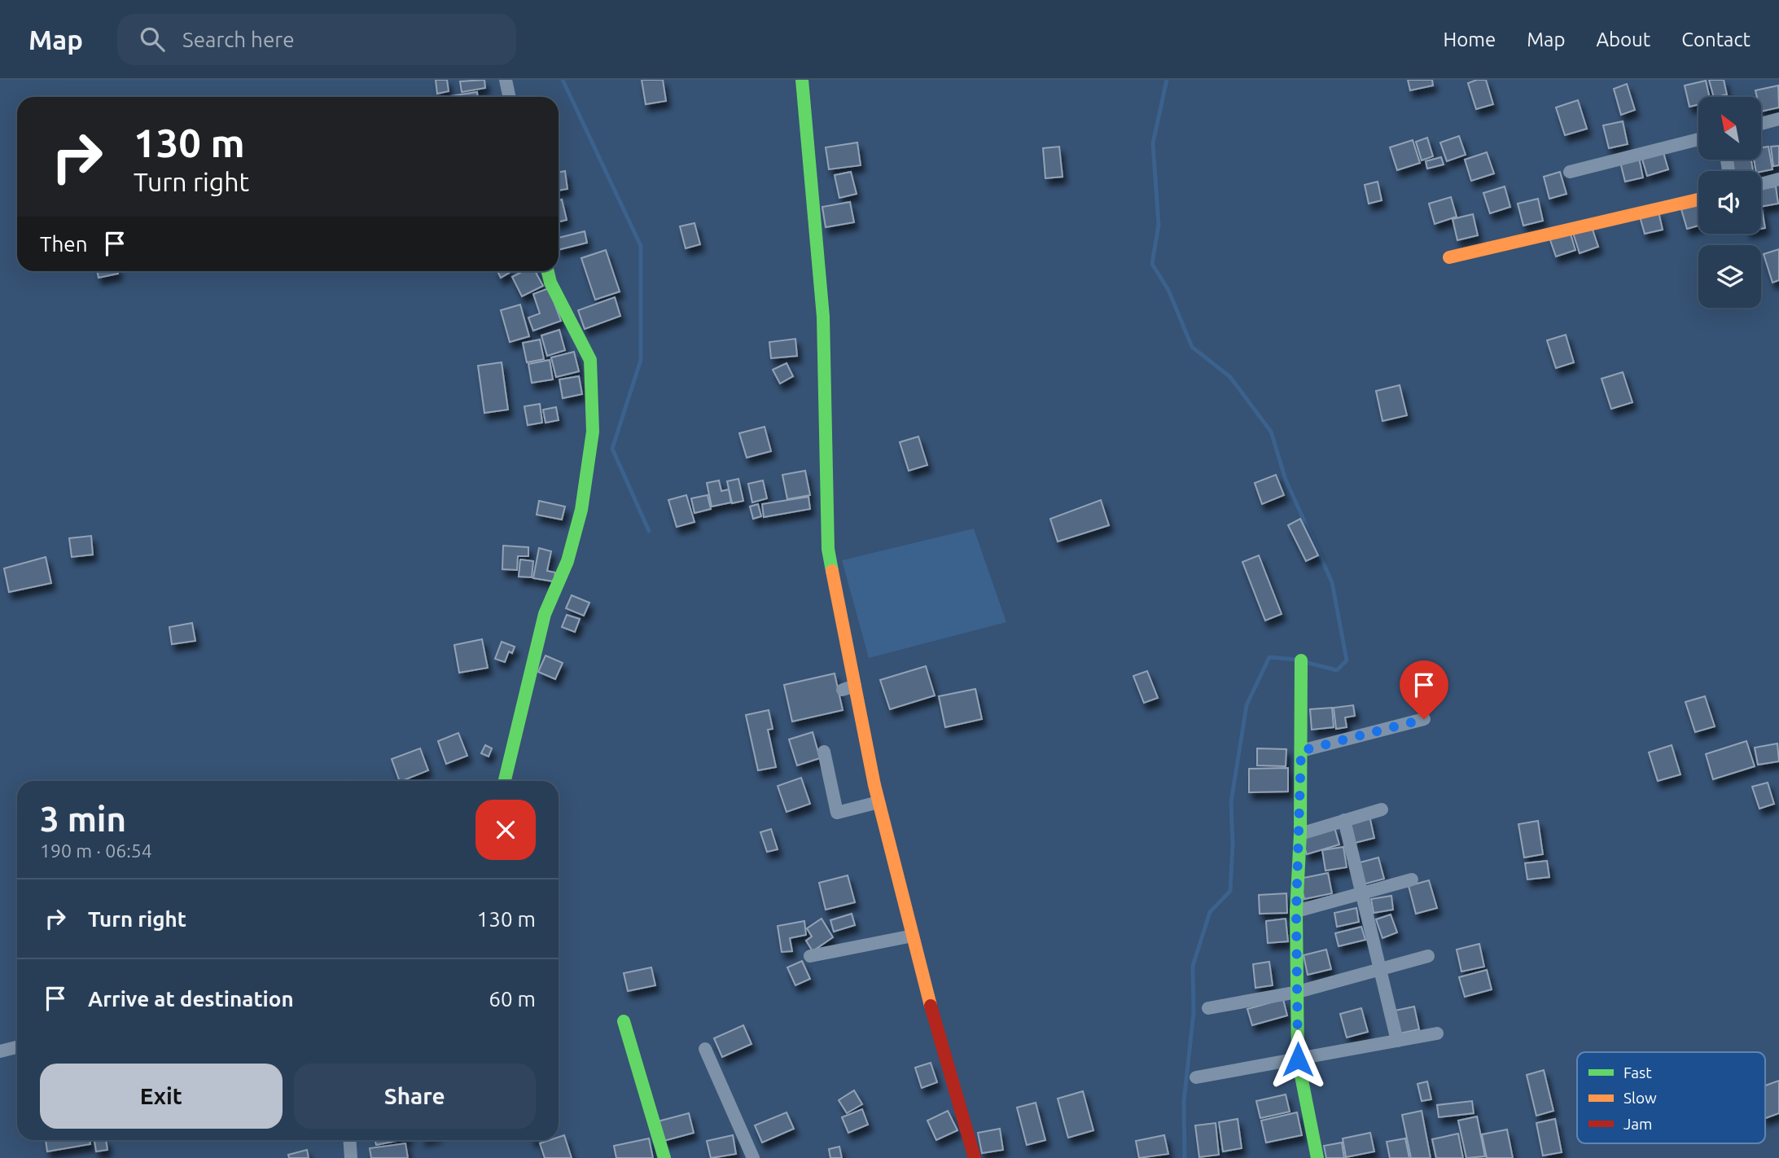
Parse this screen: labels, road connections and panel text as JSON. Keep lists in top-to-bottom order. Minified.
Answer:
{"legend":["Fast","Slow","Jam"],"north":"top left","page":{"header":"Map","search":"Search here","nav":["Home","Map","About","Contact"],"turn":["130 m","Turn right"],"then":"Then","heading":["3 min","190 m · 06:54"],"list":[{"name":"Turn right","value":"130 m"},{"name":"Arrive at destination","value":"60 m"}],"buttons":["Exit","Share"]}}
